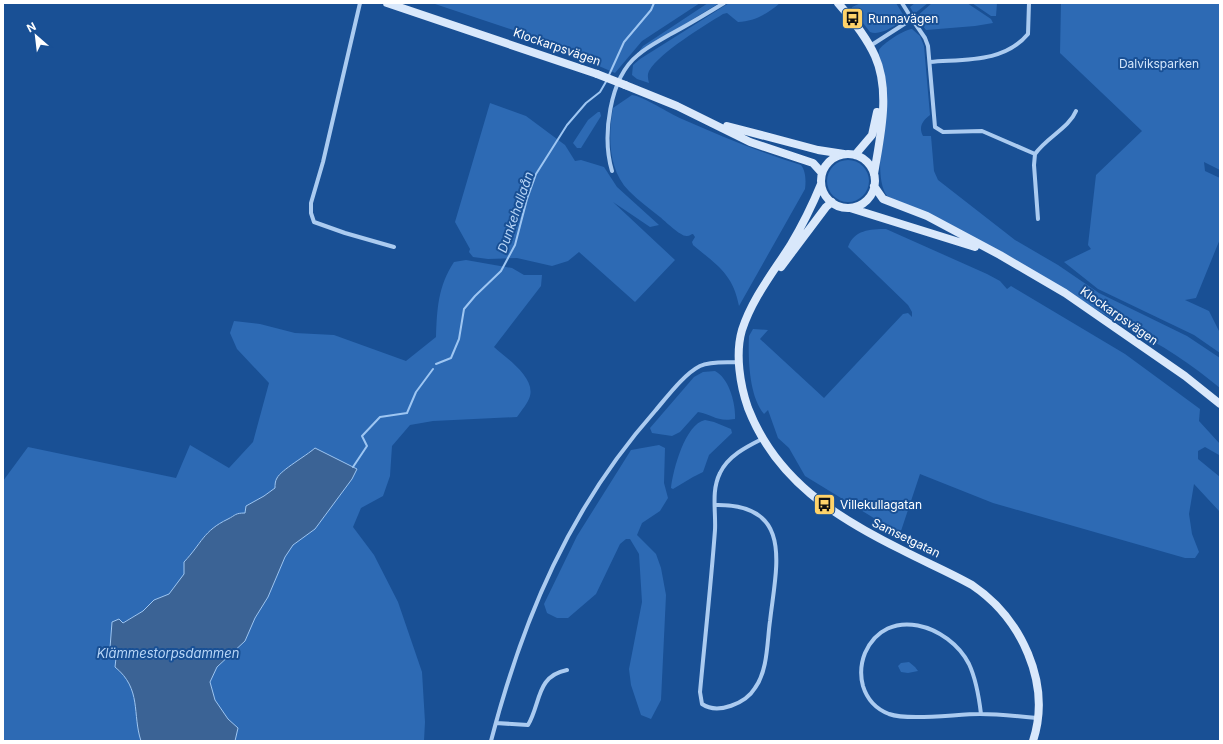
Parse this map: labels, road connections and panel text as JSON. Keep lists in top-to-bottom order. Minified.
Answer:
{"streets":{"street":["Klockarpsvägen","Samsetgatan"]},"water":["Dunkehallaån","Klämmestorpsdammen"],"parks":["Dalviksparken"],"places":{"bus stop":["Runnavägen","Villekullagatan"]},"north":"top left"}
